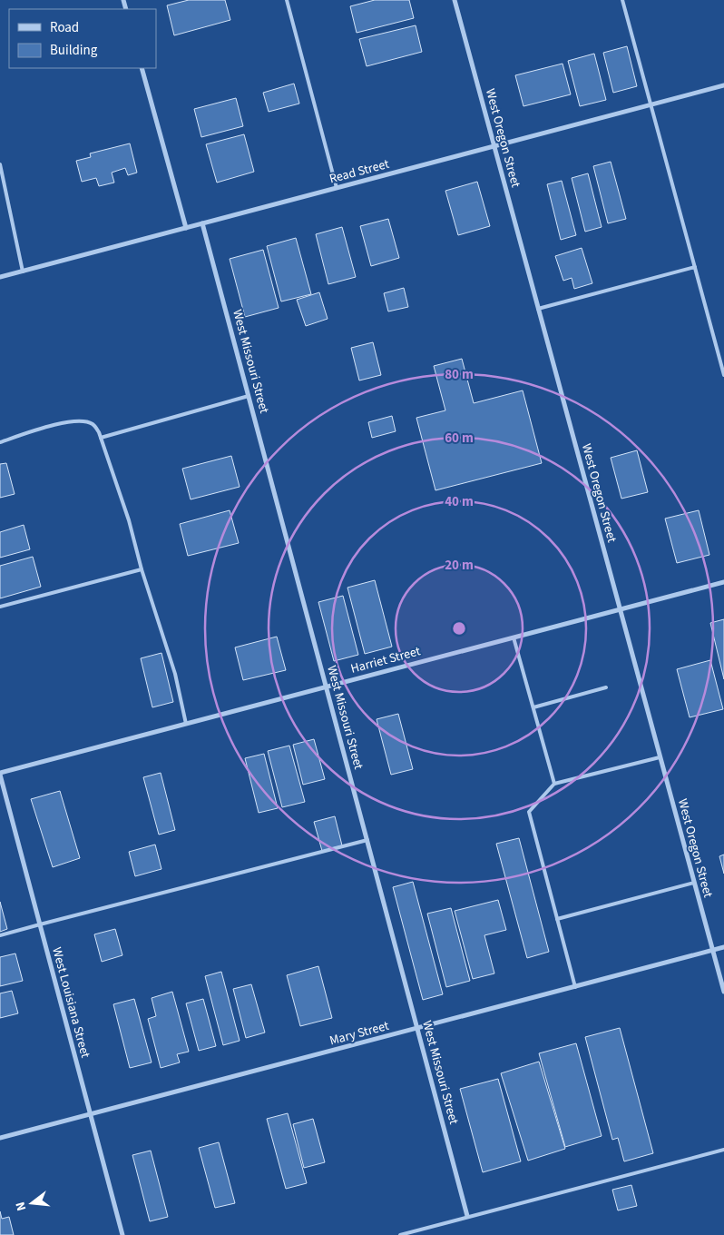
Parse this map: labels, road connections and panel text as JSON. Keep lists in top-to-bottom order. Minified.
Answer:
{"streets":{"street":["West Oregon Street","Read Street","West Missouri Street","Harriet Street","West Louisiana Street","Mary Street"]},"crossings":[["West Oregon Street","Read Street"],["West Oregon Street","Harriet Street"],["West Oregon Street","Mary Street"],["Read Street","West Missouri Street"],["West Missouri Street","Harriet Street"],["West Missouri Street","Mary Street"],["Harriet Street","West Louisiana Street"],["West Louisiana Street","Mary Street"]],"legend":["Road","Building"],"north":"left","rings":["80 m","60 m","40 m","20 m"]}
